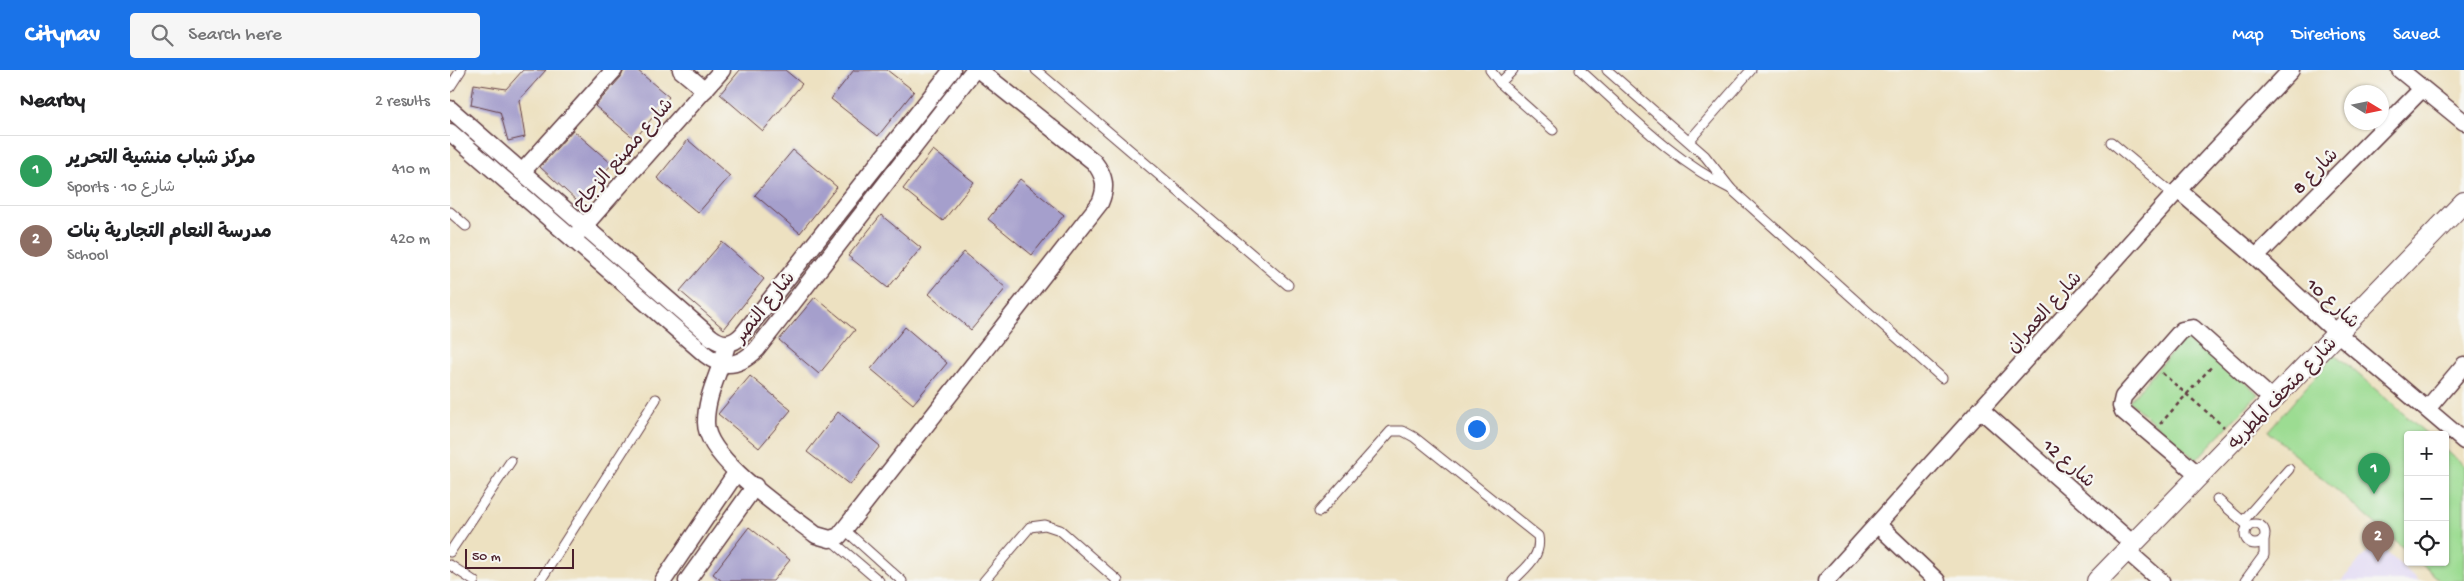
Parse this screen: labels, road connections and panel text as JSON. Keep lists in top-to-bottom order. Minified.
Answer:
{"streets":{"street":["شارع مصنع الزجاج","شارع 8","شارع 10","شارع النصر","شارع العمران","شارع متحف المطريه","شارع 12"]},"crossings":[["شارع مصنع الزجاج","شارع النصر"],["شارع 8","شارع 10"],["شارع 10","شارع العمران"],["شارع 10","شارع متحف المطريه"],["شارع العمران","شارع 12"],["شارع متحف المطريه","شارع 12"]],"scale_bar":"50 m","north":"right","page":{"header":"Citynav","search":"Search here","nav":["Map","Directions","Saved"],"heading":["Nearby","2 results"],"list":[{"mark":"1","name":"مركز شباب منشية التحرير","note":"Sports · شارع 10","value":"410 m"},{"mark":"2","name":"مدرسة النعام التجارية بنات","note":"School","value":"420 m"}],"map_buttons":["+","−"],"pins":["1","2"],"scale":"50 m"}}
